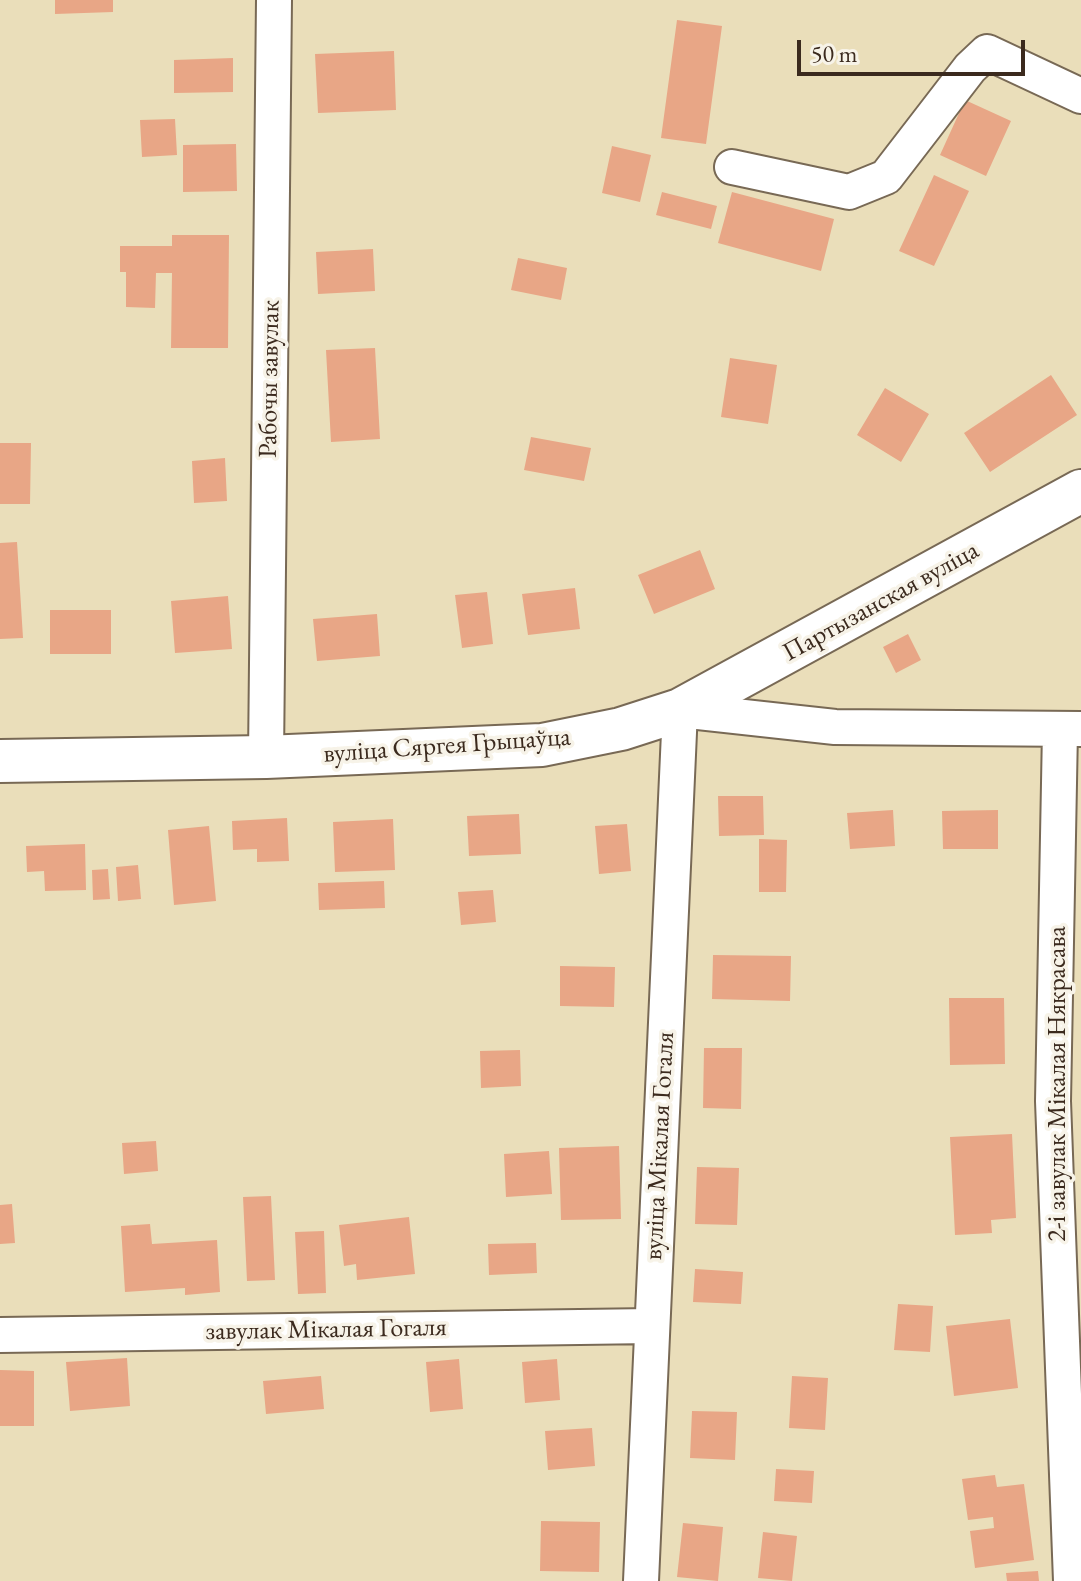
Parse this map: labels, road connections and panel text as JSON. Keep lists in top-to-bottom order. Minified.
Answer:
{"streets":{"main road":["Партызанская вуліца","вуліца Сяргея Грыцаўца"],"street":["Рабочы завулак","2-і завулак Мікалая Някрасава","вуліца Мікалая Гогаля","завулак Мікалая Гогаля"]},"crossings":[["Рабочы завулак","вуліца Сяргея Грыцаўца"],["Партызанская вуліца","вуліца Сяргея Грыцаўца"],["Партызанская вуліца","вуліца Мікалая Гогаля"],["вуліца Сяргея Грыцаўца","2-і завулак Мікалая Някрасава"],["вуліца Сяргея Грыцаўца","вуліца Мікалая Гогаля"],["вуліца Мікалая Гогаля","завулак Мікалая Гогаля"]],"scale_bar":"50 m"}
